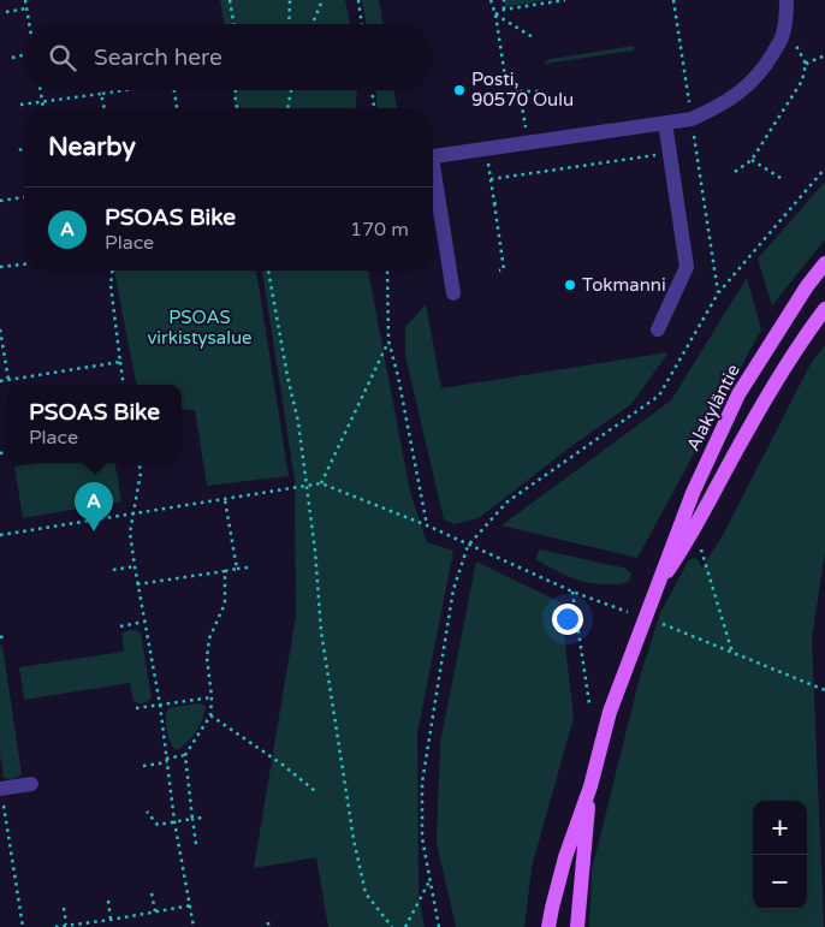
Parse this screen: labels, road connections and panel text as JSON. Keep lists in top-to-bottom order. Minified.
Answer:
{"streets":{"main road":["Alakyläntie"]},"parks":["PSOAS virkistysalue"],"places":["Posti, 90570 Oulu","Tokmanni"],"page":{"search":"Search here","heading":"Nearby","list":[{"mark":"A","name":"PSOAS Bike","note":"Place","value":"170 m"}],"popup":["PSOAS Bike","Place"],"pins":"A","map_buttons":["+","−"]}}
